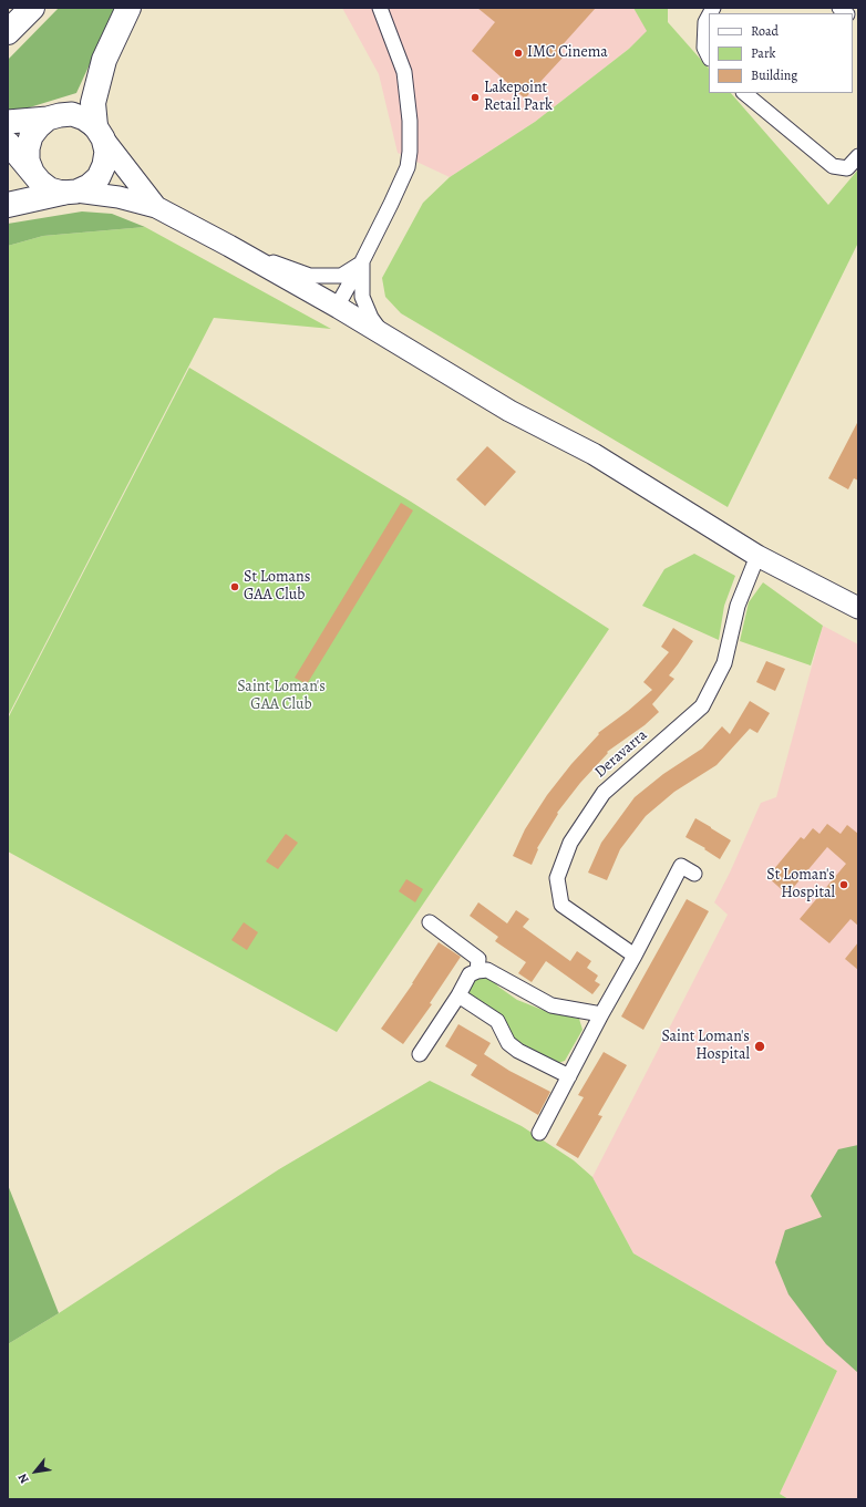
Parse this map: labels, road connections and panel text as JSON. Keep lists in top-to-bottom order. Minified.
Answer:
{"streets":{"street":["Deravarra"]},"parks":["Saint Loman's GAA Club"],"places":["IMC Cinema","Lakepoint Retail Park","St Lomans GAA Club","St Loman's Hospital","Saint Loman's Hospital"],"legend":["Road","Park","Building"],"north":"bottom left"}
